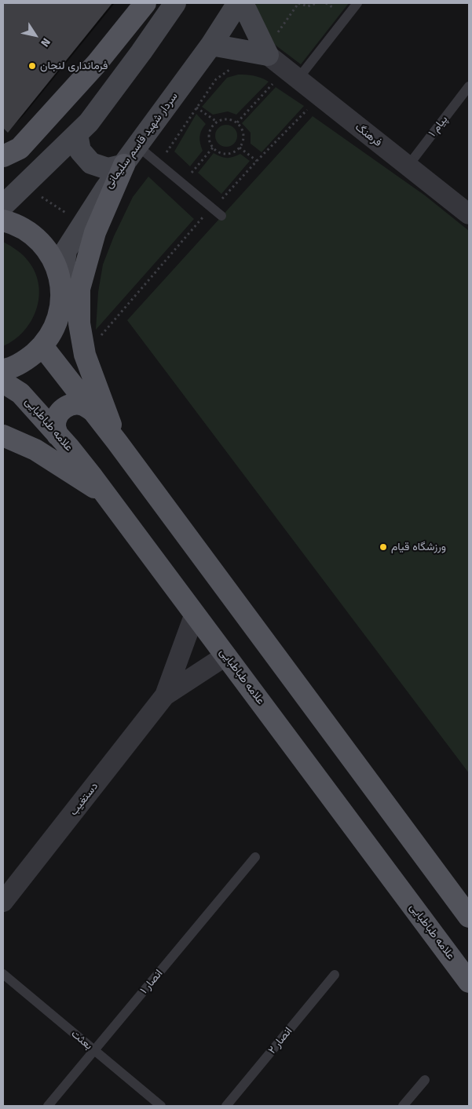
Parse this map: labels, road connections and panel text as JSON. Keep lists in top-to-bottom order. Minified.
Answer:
{"streets":{"main road":["سردار شهید قاسم سلیمانی","علامه طباطبایی"],"street":["فرهنگ","دستغیب"],"lane":["پیام ۱","انصار ۱","بعثت","انصار ۲"]},"crossings":[["پیام ۱","فرهنگ"],["انصار ۱","بعثت"]],"places":["فرمانداری لنجان","ورزشگاه قیام"],"north":"bottom right"}
